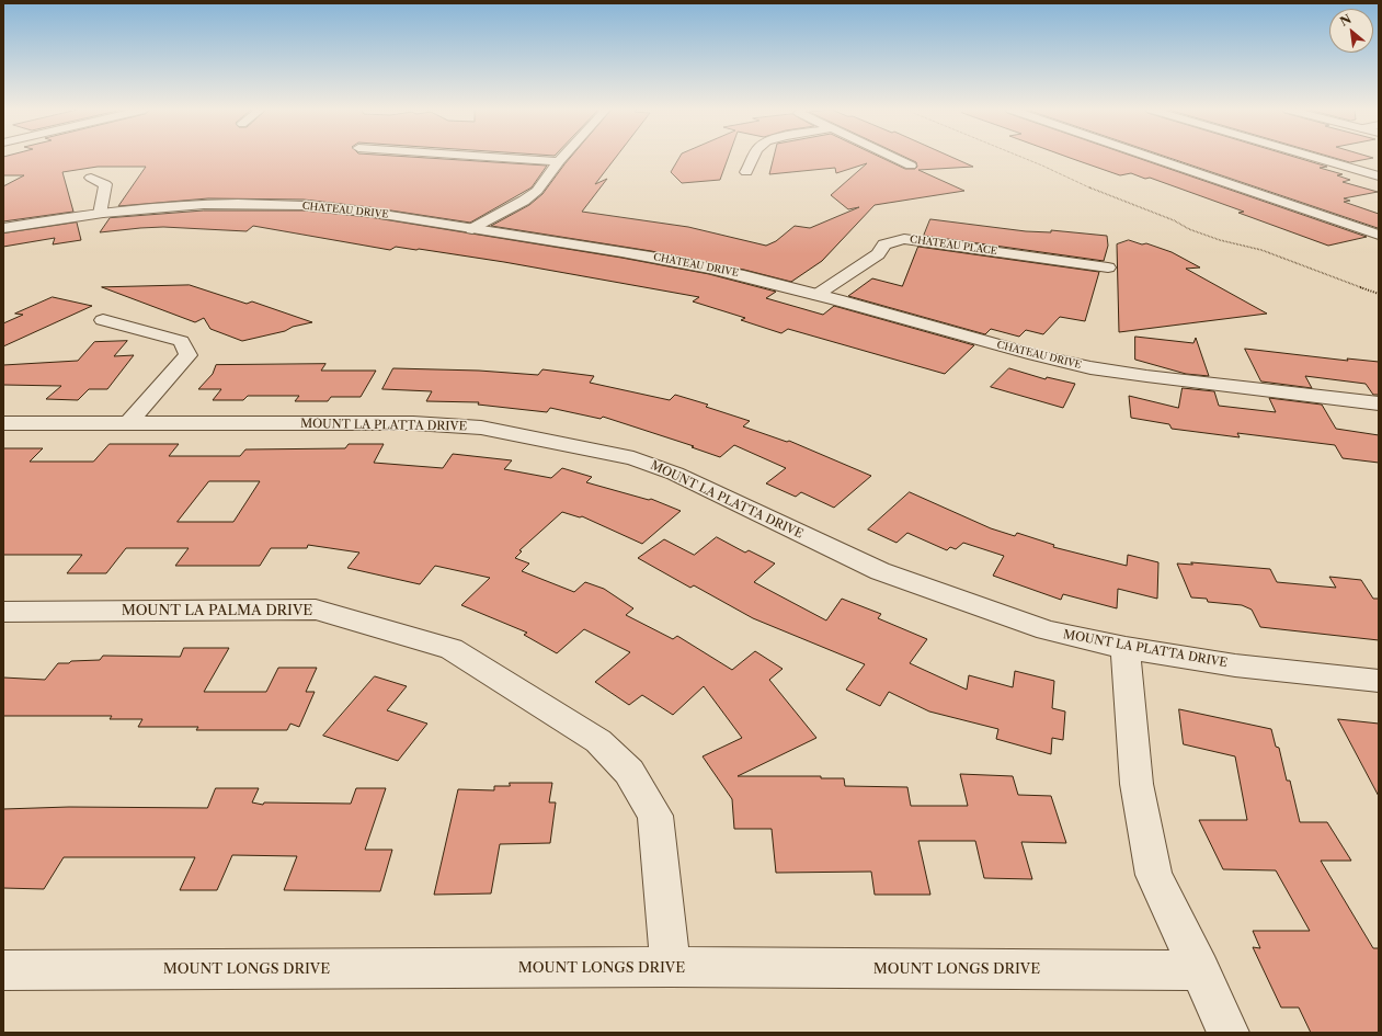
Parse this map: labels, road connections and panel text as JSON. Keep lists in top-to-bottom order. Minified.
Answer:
{"streets":{"street":["CHATEAU DRIVE","CHATEAU PLACE","MOUNT LA PLATTA DRIVE","MOUNT LA PALMA DRIVE","MOUNT LONGS DRIVE"]},"crossings":[["CHATEAU DRIVE","CHATEAU PLACE"],["MOUNT LA PALMA DRIVE","MOUNT LONGS DRIVE"]],"north":"top left"}
